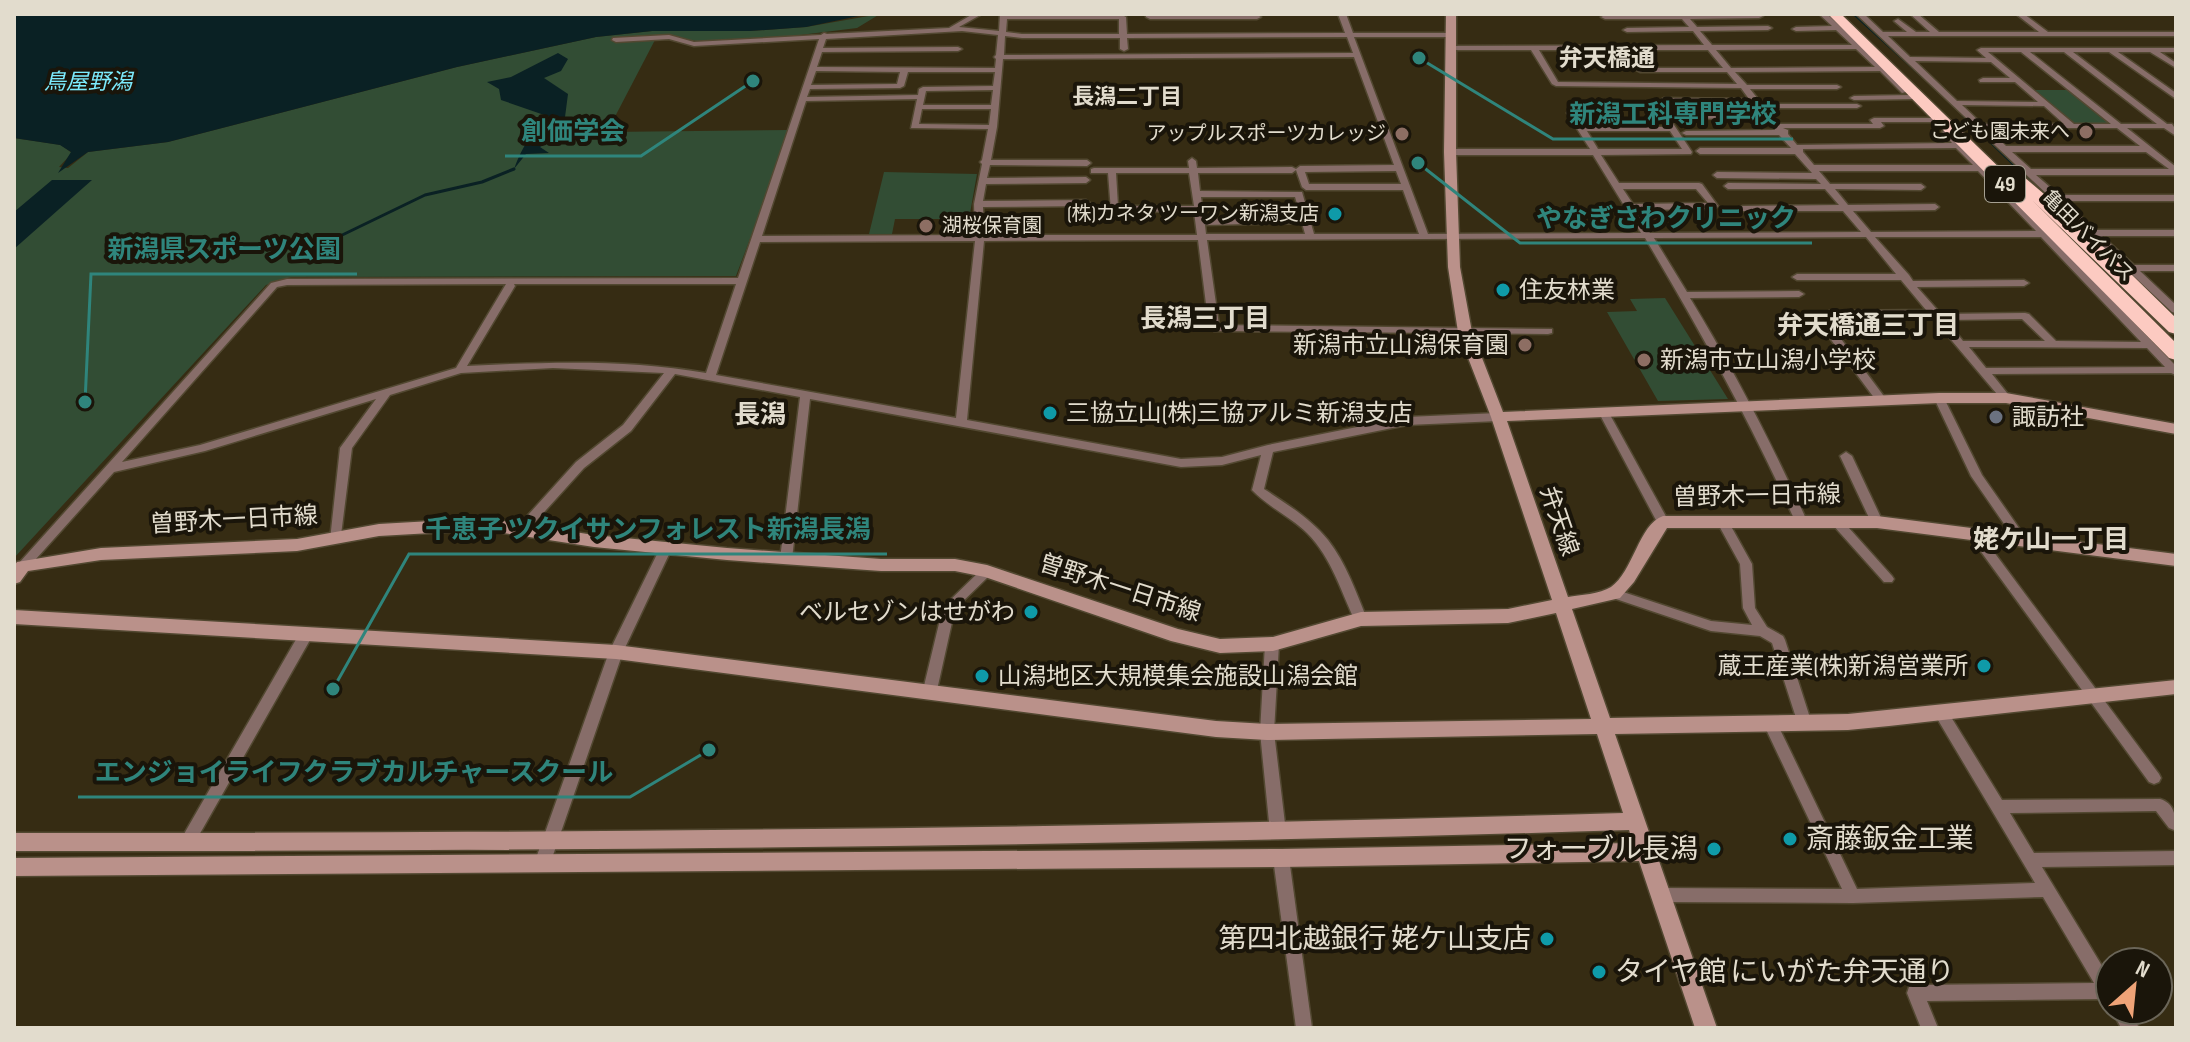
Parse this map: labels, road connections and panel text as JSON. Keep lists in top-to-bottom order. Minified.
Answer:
{"streets":{"highway":["49","亀田バイパス"],"main road":["曽野木一日市線","弁天線"]},"crossings":[["曽野木一日市線","弁天線"]],"districts":["弁天橋通","長潟二丁目","長潟三丁目","弁天橋通三丁目","長潟","姥ケ山一丁目"],"water":["鳥屋野潟"],"places":["新潟工科専門学校","創価学会","こども園未来へ","アップルスポーツカレッジ","やなぎさわクリニック","(株)カネタ ツーワン新潟支店","湖桜保育園","住友林業","新潟市立山潟保育園","新潟市立山潟小学校","新潟県スポーツ公園","三協立山(株)三協アルミ新潟支店","諏訪社","ベルセゾンはせがわ","蔵王産業(株)新潟営業所","山潟地区大規模集会施設山潟会館","千恵子 ツクイサンフォレスト新潟長潟","エンジョイライフクラブカルチャースクール","斎藤鈑金工業","フォーブル長潟","第四北越銀行 姥ケ山支店","タイヤ館 にいがた弁天通り"],"north":"top right"}
